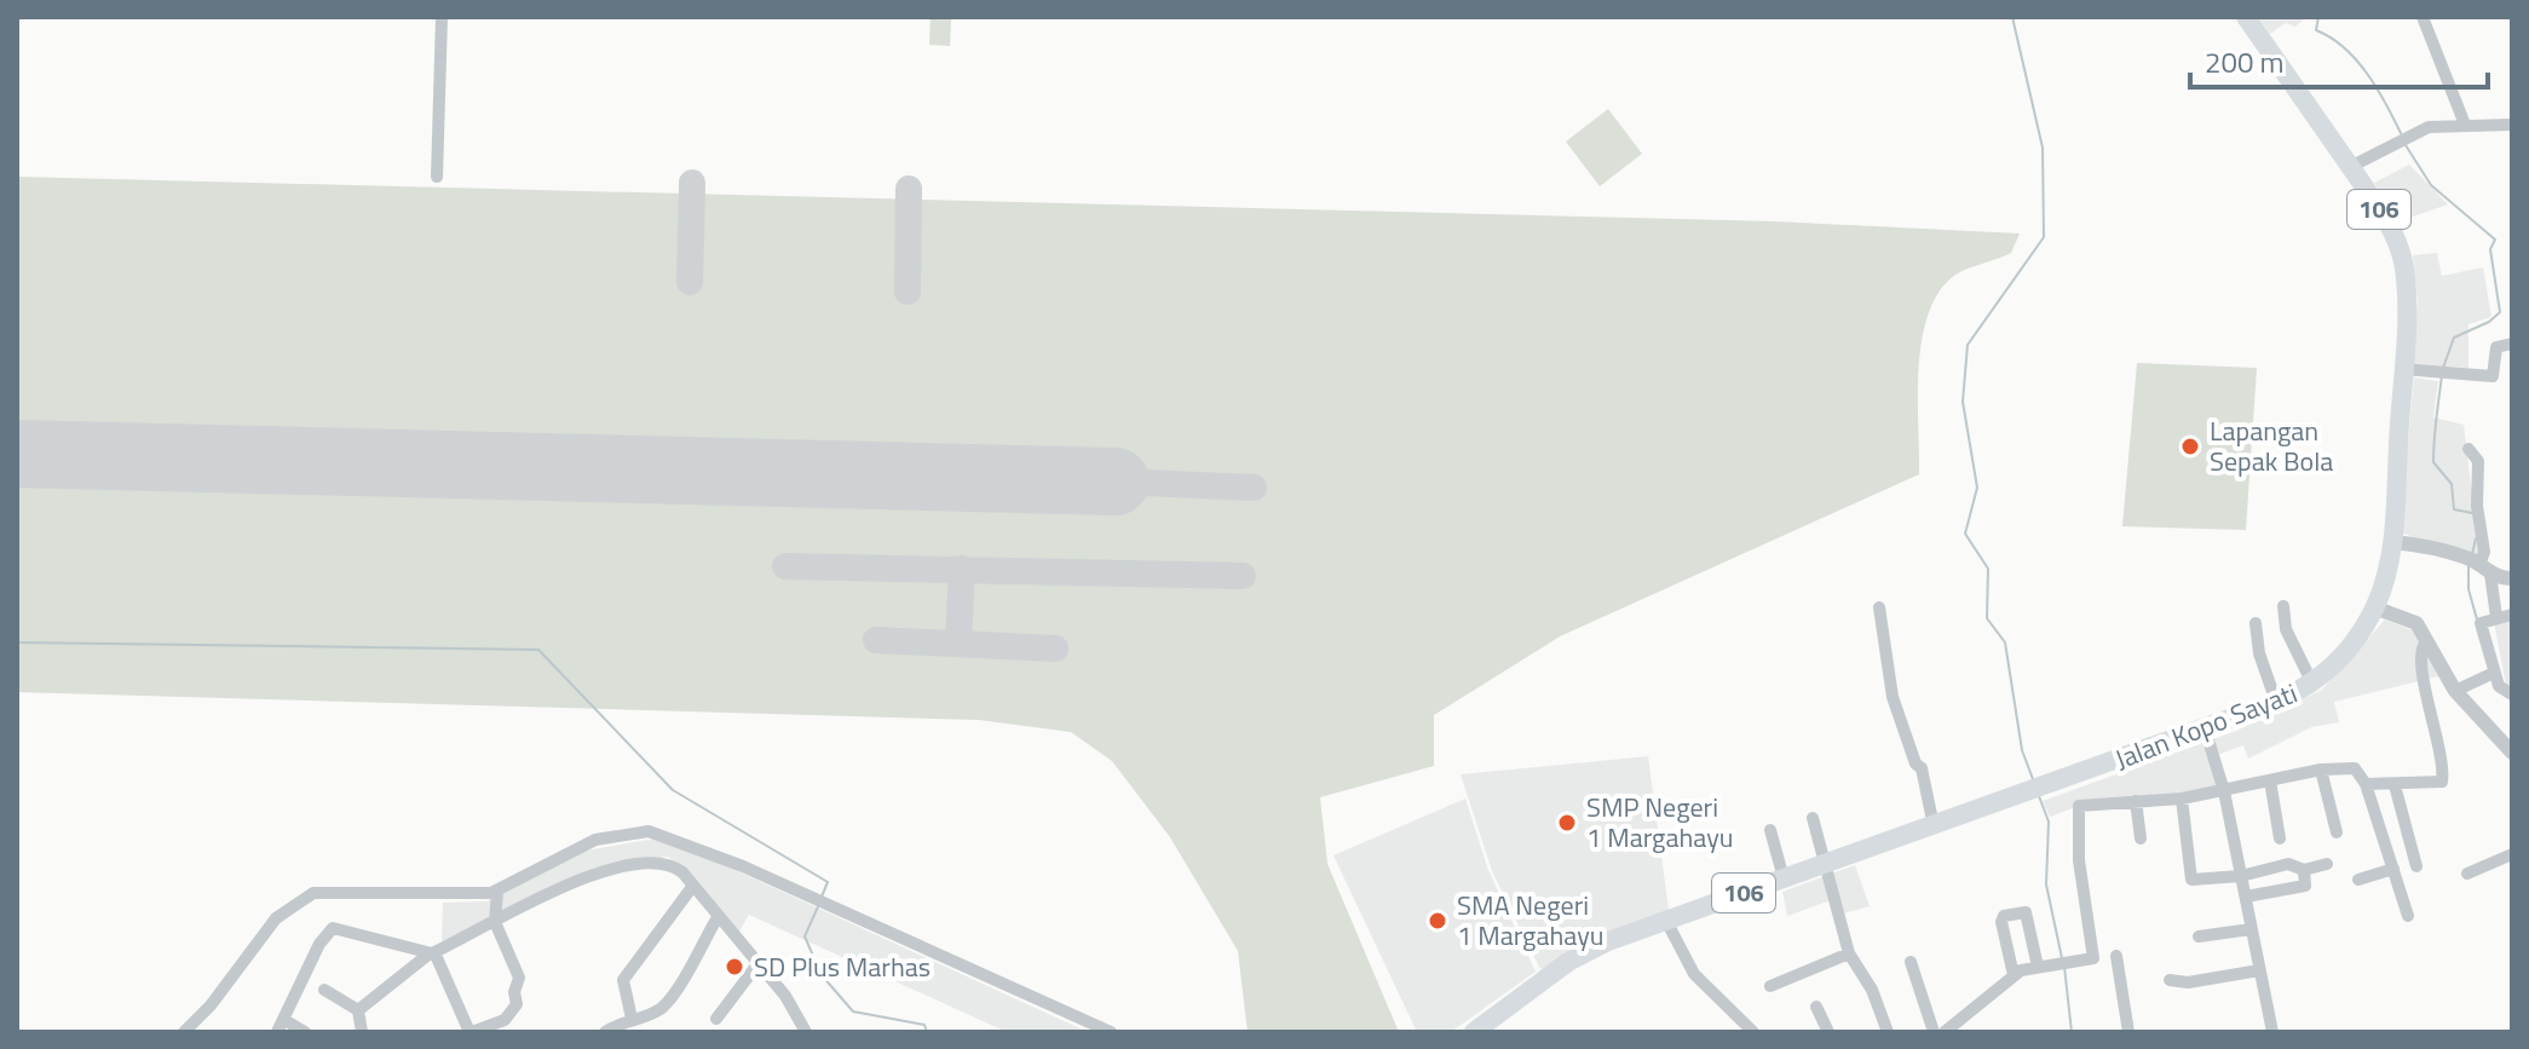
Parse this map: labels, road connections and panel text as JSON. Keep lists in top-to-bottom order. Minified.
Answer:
{"streets":{"main road":["106","Jalan Kopo Sayati"]},"places":["Lapangan Sepak Bola","SMP Negeri 1 Margahayu","SMA Negeri 1 Margahayu","SD Plus Marhas"],"scale_bar":"200 m"}
